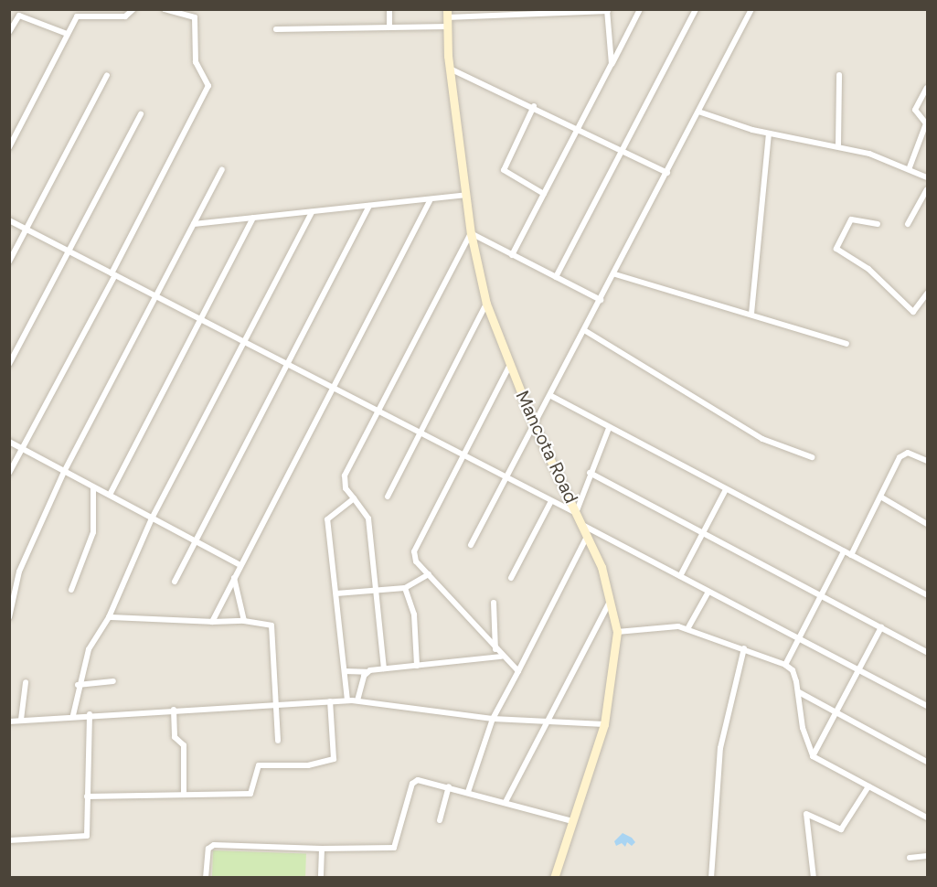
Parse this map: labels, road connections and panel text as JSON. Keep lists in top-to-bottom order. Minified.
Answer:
{"streets":{"main road":["Mancota Road"]}}
